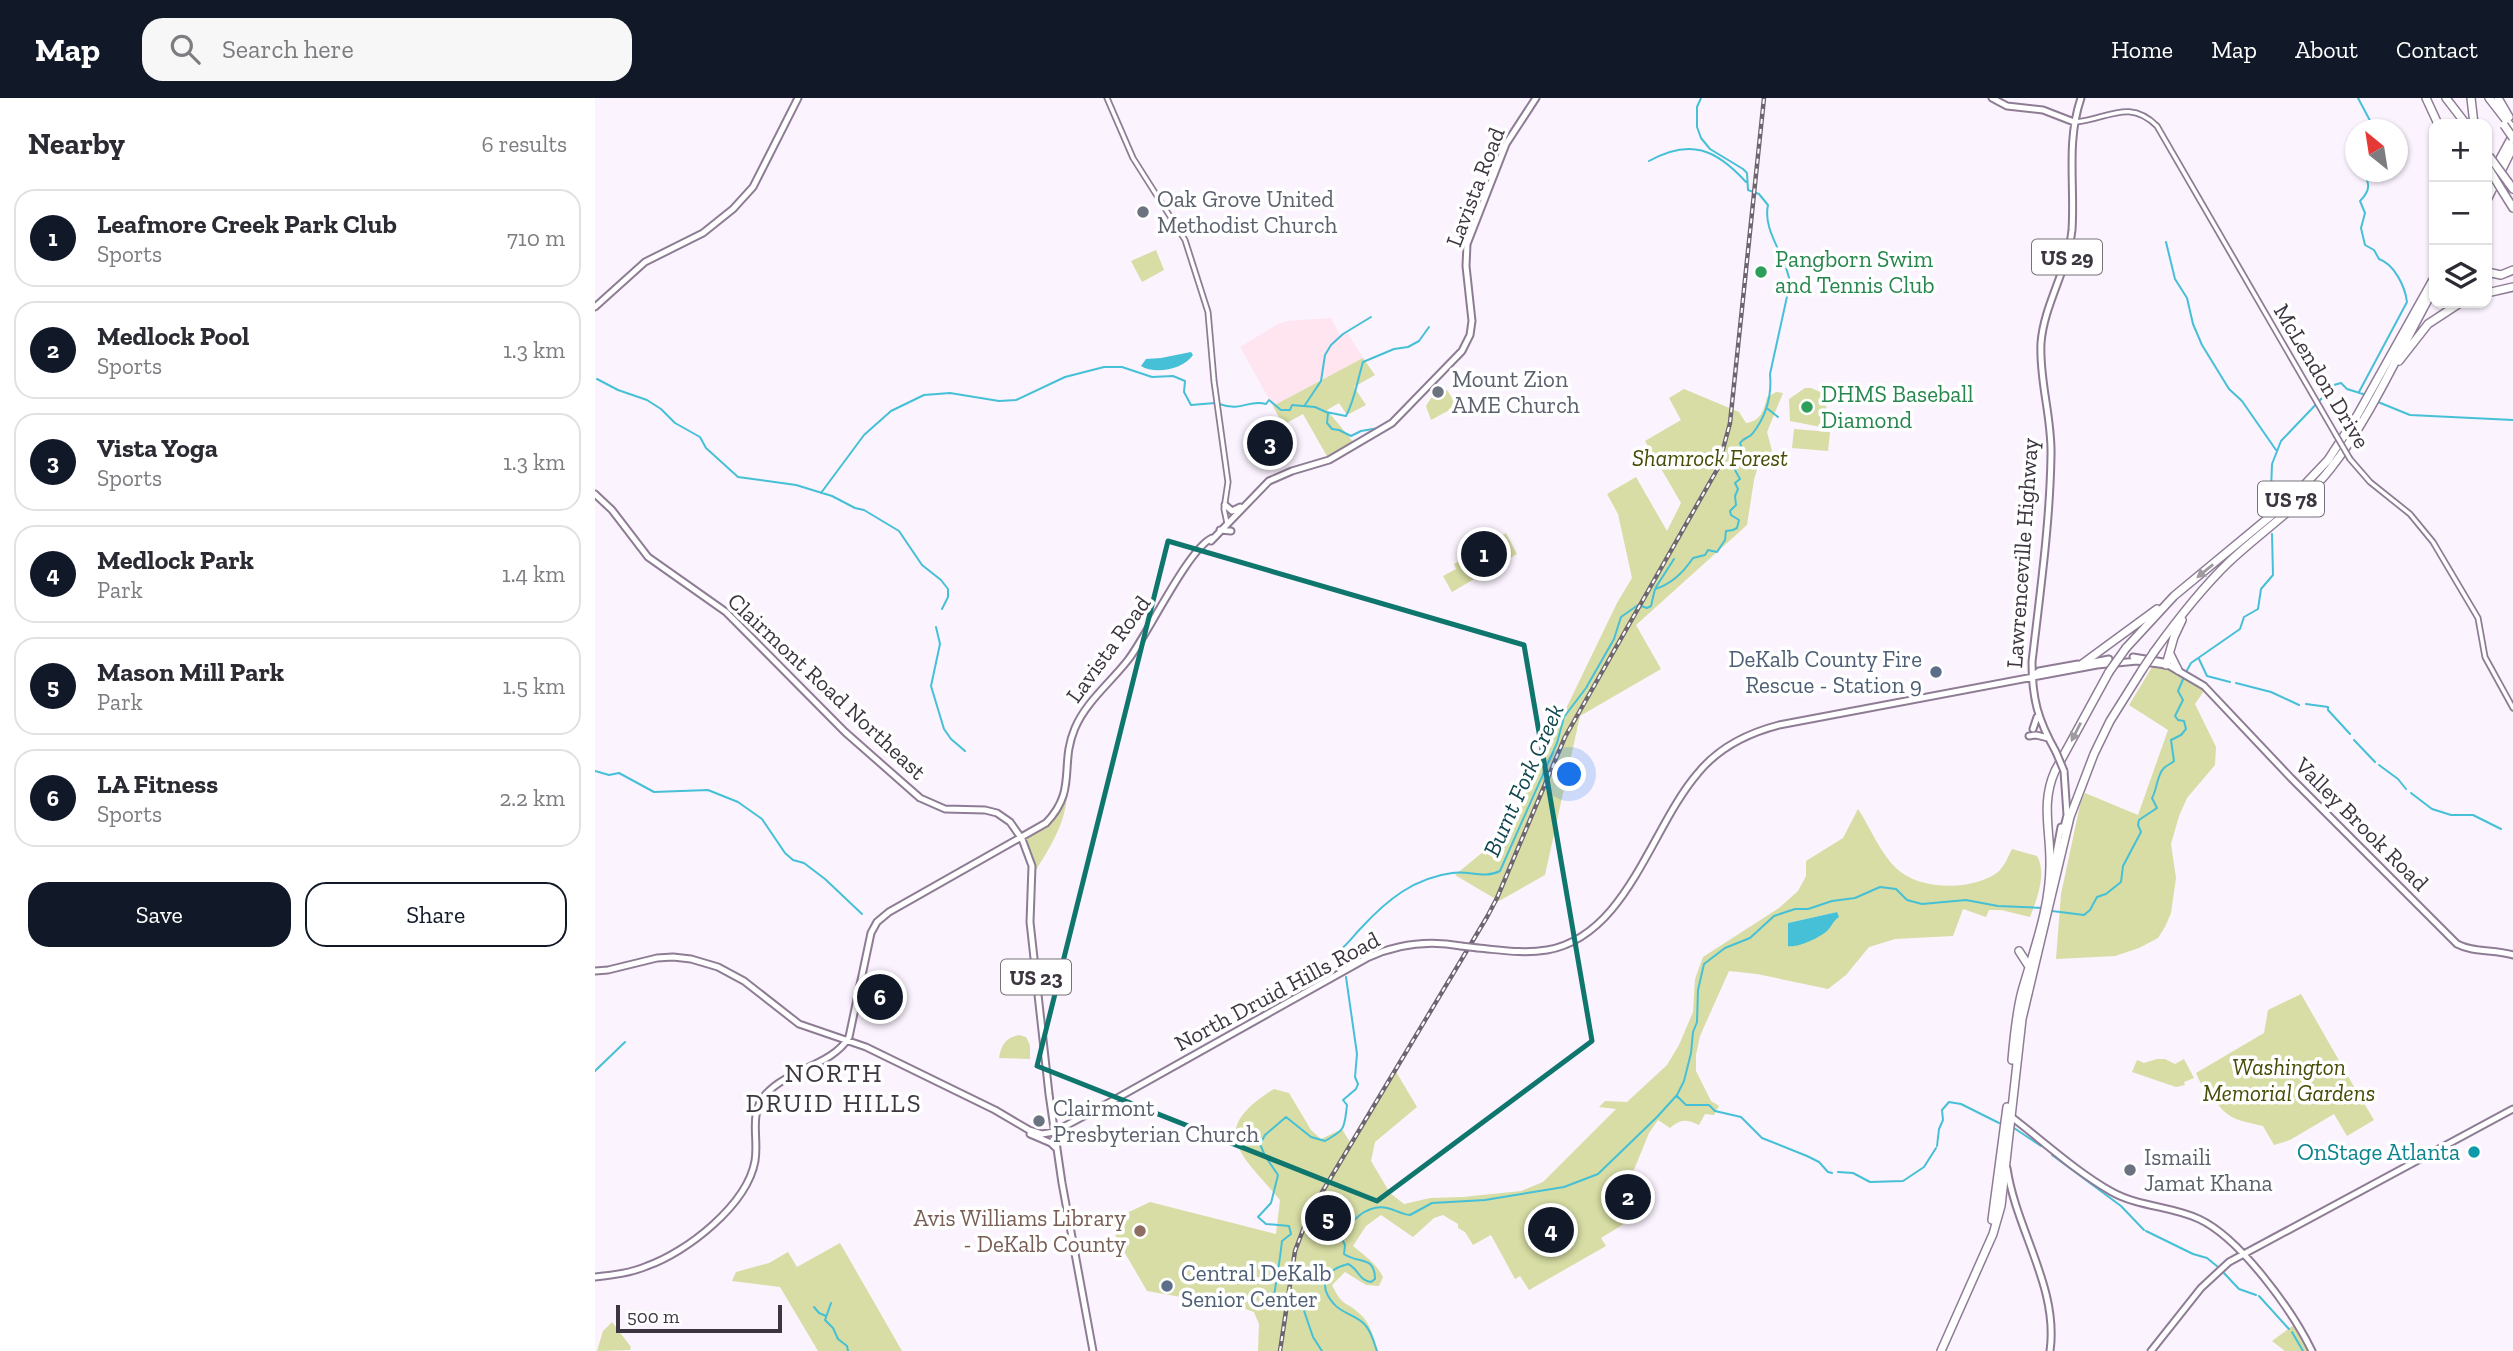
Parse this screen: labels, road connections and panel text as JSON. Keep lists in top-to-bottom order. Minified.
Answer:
{"streets":{"highway":["US 29","US 78","Lawrenceville Highway"],"main road":["Lavista Road","Clairmont Road Northeast","Valley Brook Road","US 23","North Druid Hills Road"],"street":["McLendon Drive"]},"crossings":[["Lavista Road","Clairmont Road Northeast"],["US 29","Lawrenceville Highway"],["McLendon Drive","Lawrenceville Highway"],["US 78","Lawrenceville Highway"],["Lawrenceville Highway","North Druid Hills Road"],["Clairmont Road Northeast","US 23"],["Valley Brook Road","North Druid Hills Road"],["US 23","North Druid Hills Road"]],"districts":["NORTH DRUID HILLS"],"water":["Burnt Fork Creek"],"parks":["Shamrock Forest","Washington Memorial Gardens"],"places":["Oak Grove United Methodist Church","Pangborn Swim and Tennis Club","Mount Zion AME Church","DHMS Baseball Diamond","DeKalb County Fire Rescue - Station 9","Clairmont Presbyterian Church","OnStage Atlanta","Ismaili Jamat Khana","Avis Williams Library - DeKalb County","Central DeKalb Senior Center"],"scale_bar":"500 m","north":"top left","page":{"header":"Map","search":"Search here","nav":["Home","Map","About","Contact"],"heading":["Nearby","6 results"],"map_buttons":["+","−"],"list":[{"mark":"1","name":"Leafmore Creek Park Club","note":"Sports","value":"710 m"},{"mark":"2","name":"Medlock Pool","note":"Sports","value":"1.3 km"},{"mark":"3","name":"Vista Yoga","note":"Sports","value":"1.3 km"},{"mark":"4","name":"Medlock Park","note":"Park","value":"1.4 km"},{"mark":"5","name":"Mason Mill Park","note":"Park","value":"1.5 km"},{"mark":"6","name":"LA Fitness","note":"Sports","value":"2.2 km"}],"pins":["3","1","6","2","5","4"],"buttons":["Save","Share"],"scale":"500 m"}}
